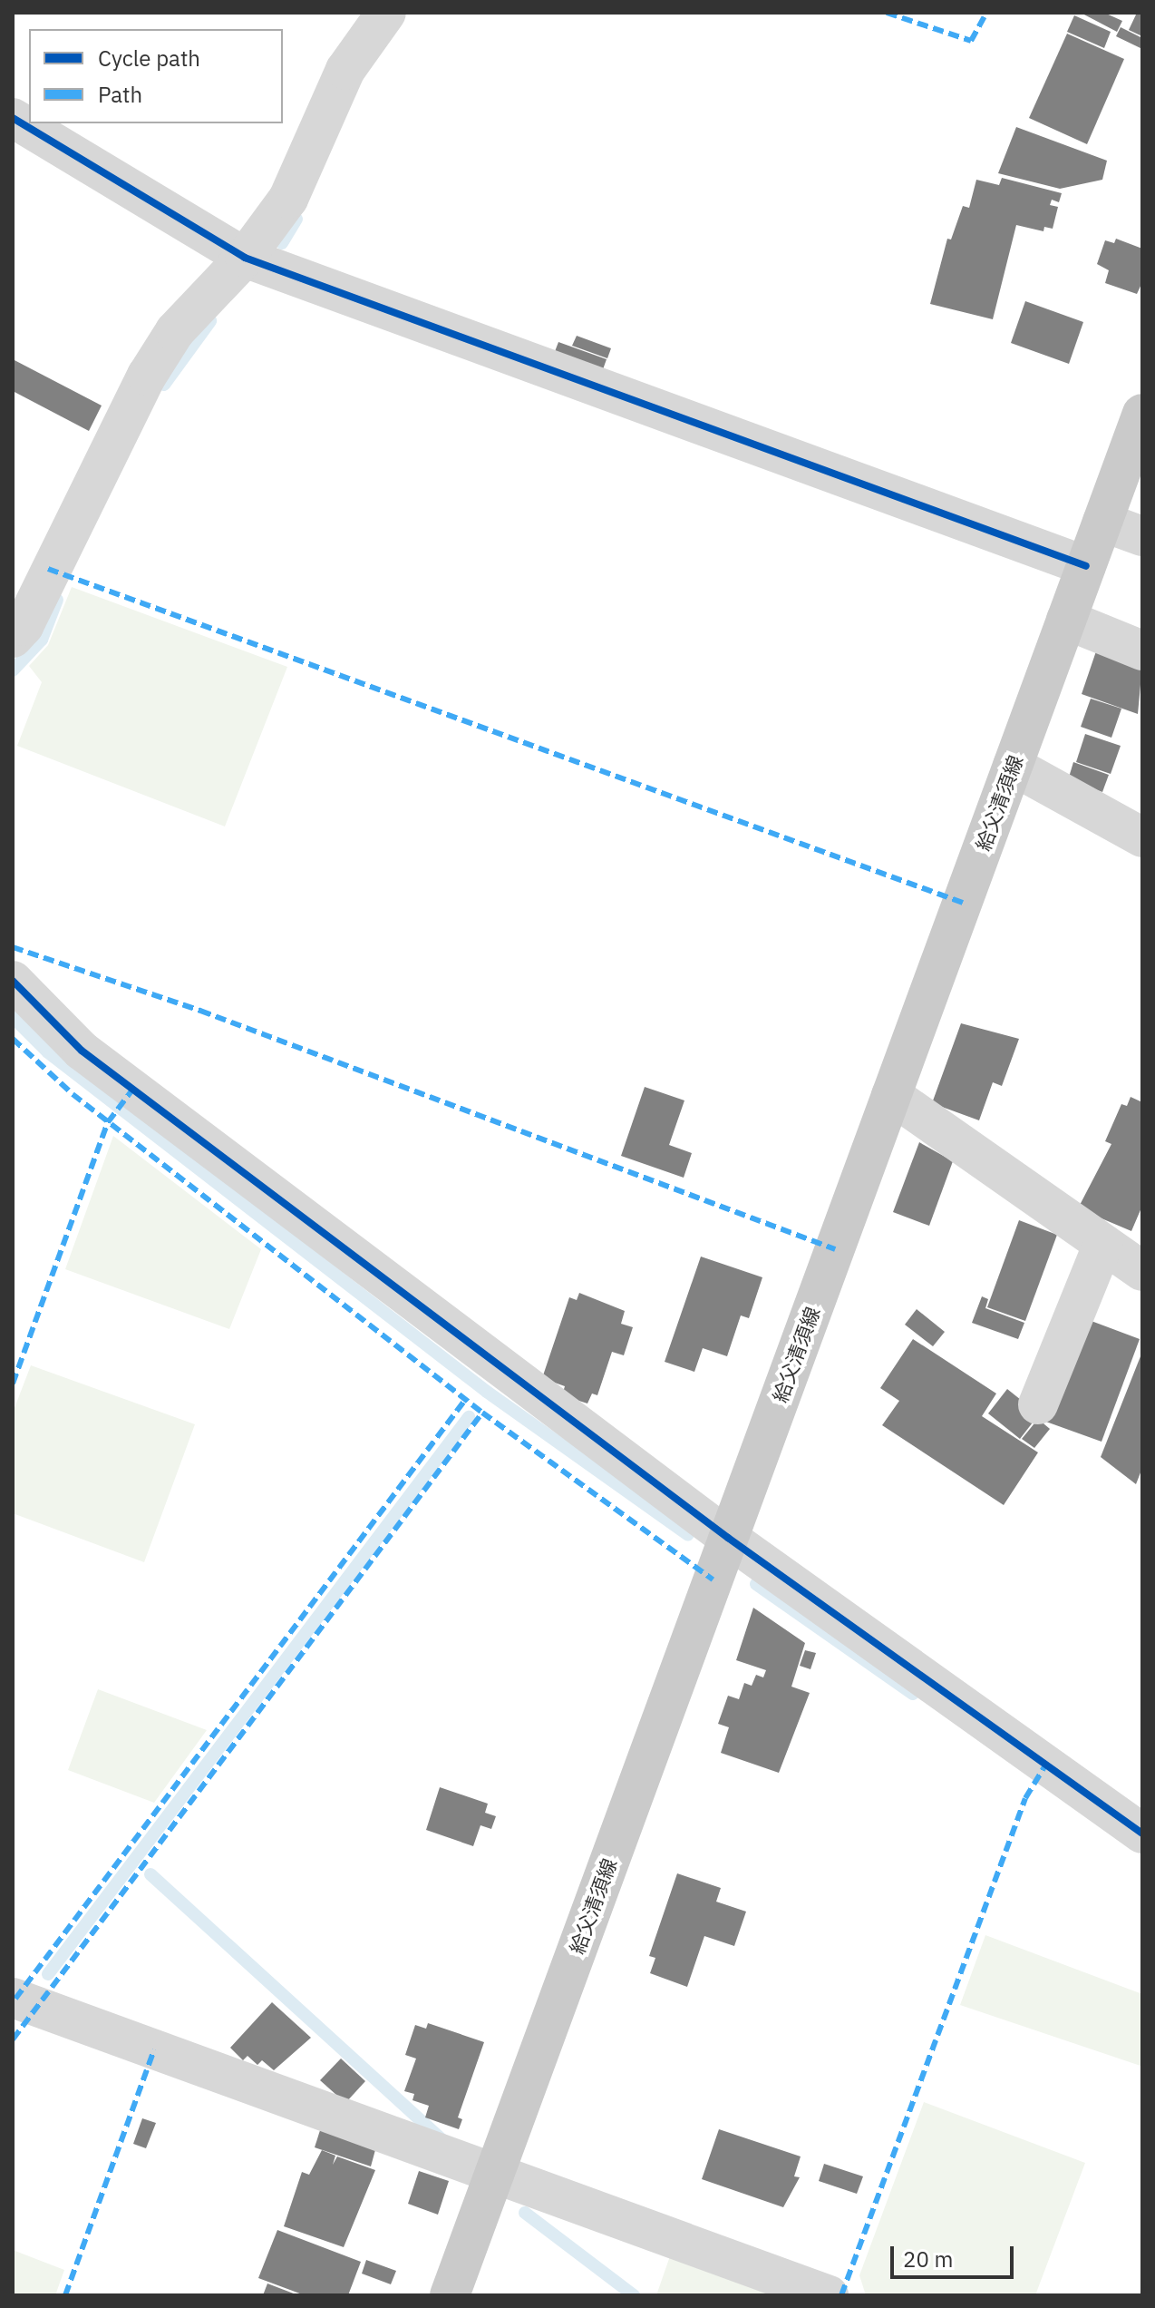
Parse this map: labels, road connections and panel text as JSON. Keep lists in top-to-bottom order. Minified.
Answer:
{"streets":{"main road":["給父清須線"]},"legend":["Cycle path","Path"],"scale_bar":"20 m"}
